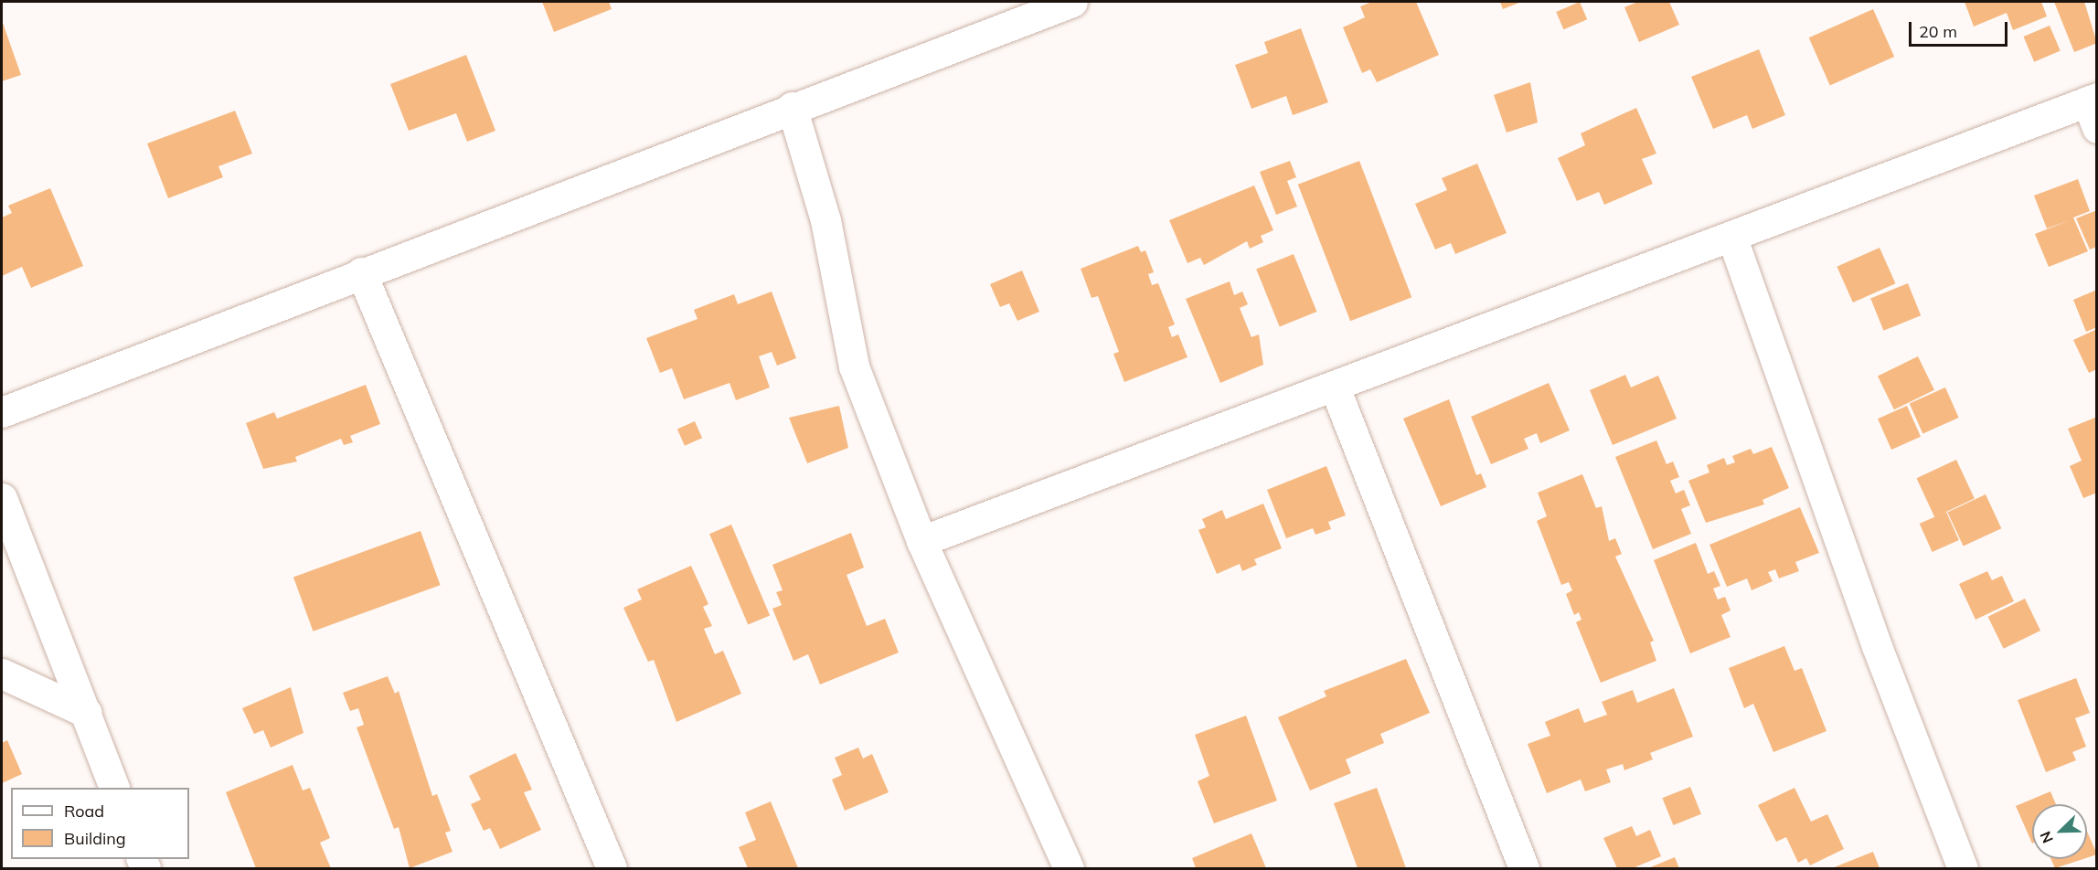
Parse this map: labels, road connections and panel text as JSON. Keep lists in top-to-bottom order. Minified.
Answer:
{"legend":["Road","Building"],"scale_bar":"20 m","north":"bottom left"}
